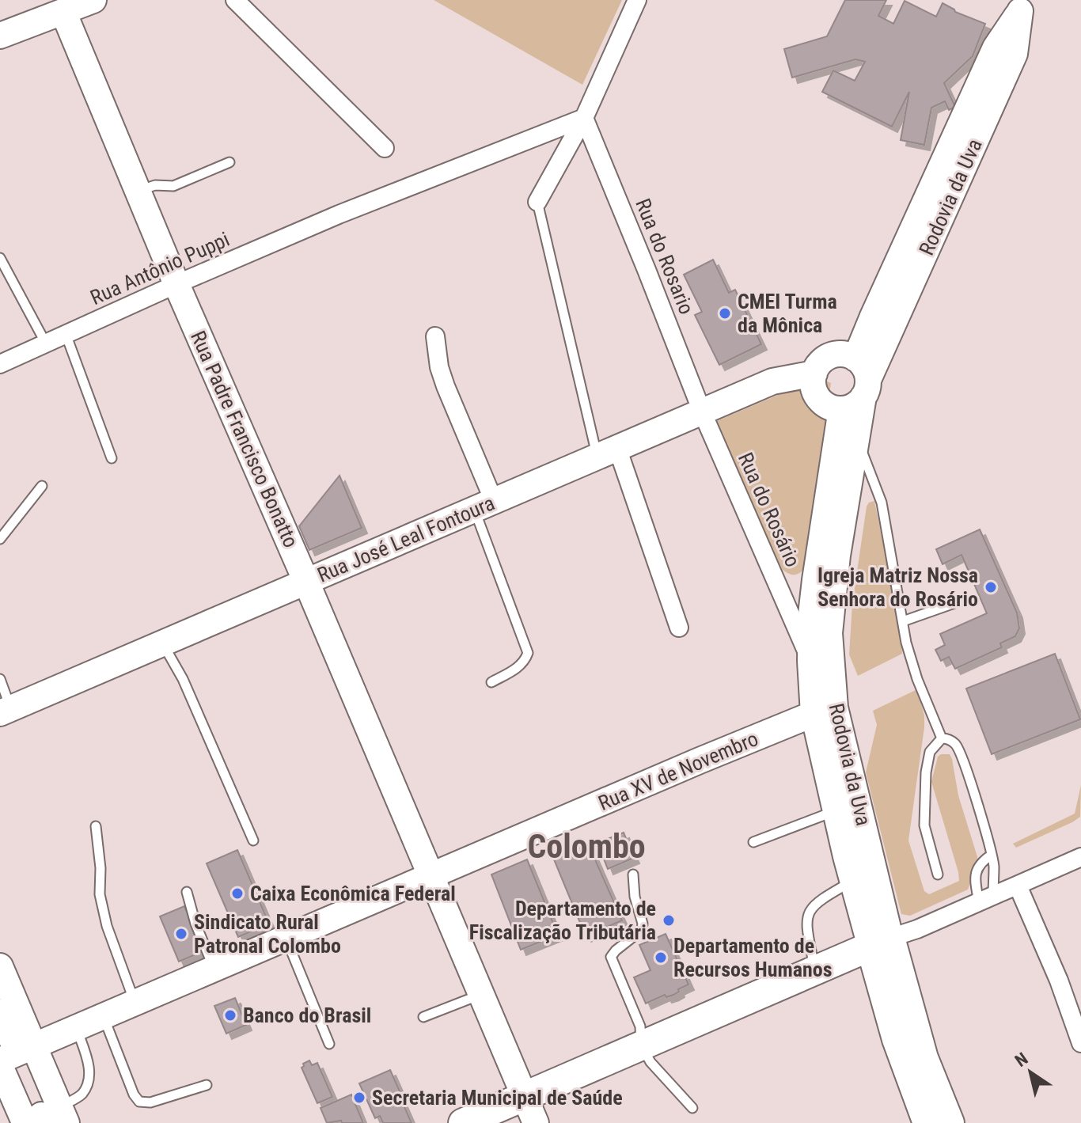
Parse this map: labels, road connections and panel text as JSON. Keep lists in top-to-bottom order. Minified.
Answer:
{"streets":{"main road":["Rodovia da Uva"],"street":["Rua do Rosario","Rua Antônio Puppi","Rua Padre Francisco Bonatto","Rua do Rosário","Rua José Leal Fontoura","Rua XV de Novembro"]},"crossings":[["Rodovia da Uva","Rua do Rosário"],["Rodovia da Uva","Rua José Leal Fontoura"],["Rodovia da Uva","Rua XV de Novembro"],["Rua do Rosario","Rua Antônio Puppi"],["Rua do Rosario","Rua do Rosário"],["Rua do Rosario","Rua José Leal Fontoura"],["Rua Antônio Puppi","Rua Padre Francisco Bonatto"],["Rua Padre Francisco Bonatto","Rua José Leal Fontoura"],["Rua Padre Francisco Bonatto","Rua XV de Novembro"],["Rua do Rosário","Rua José Leal Fontoura"]],"districts":["Colombo"],"places":["CMEI Turma da Mônica","Igreja Matriz Nossa Senhora do Rosário","Caixa Econômica Federal","Departamento de Fiscalização Tributária","Sindicato Rural Patronal Colombo","Departamento de Recursos Humanos","Banco do Brasil","Secretaria Municipal de Saúde"],"north":"top left"}
